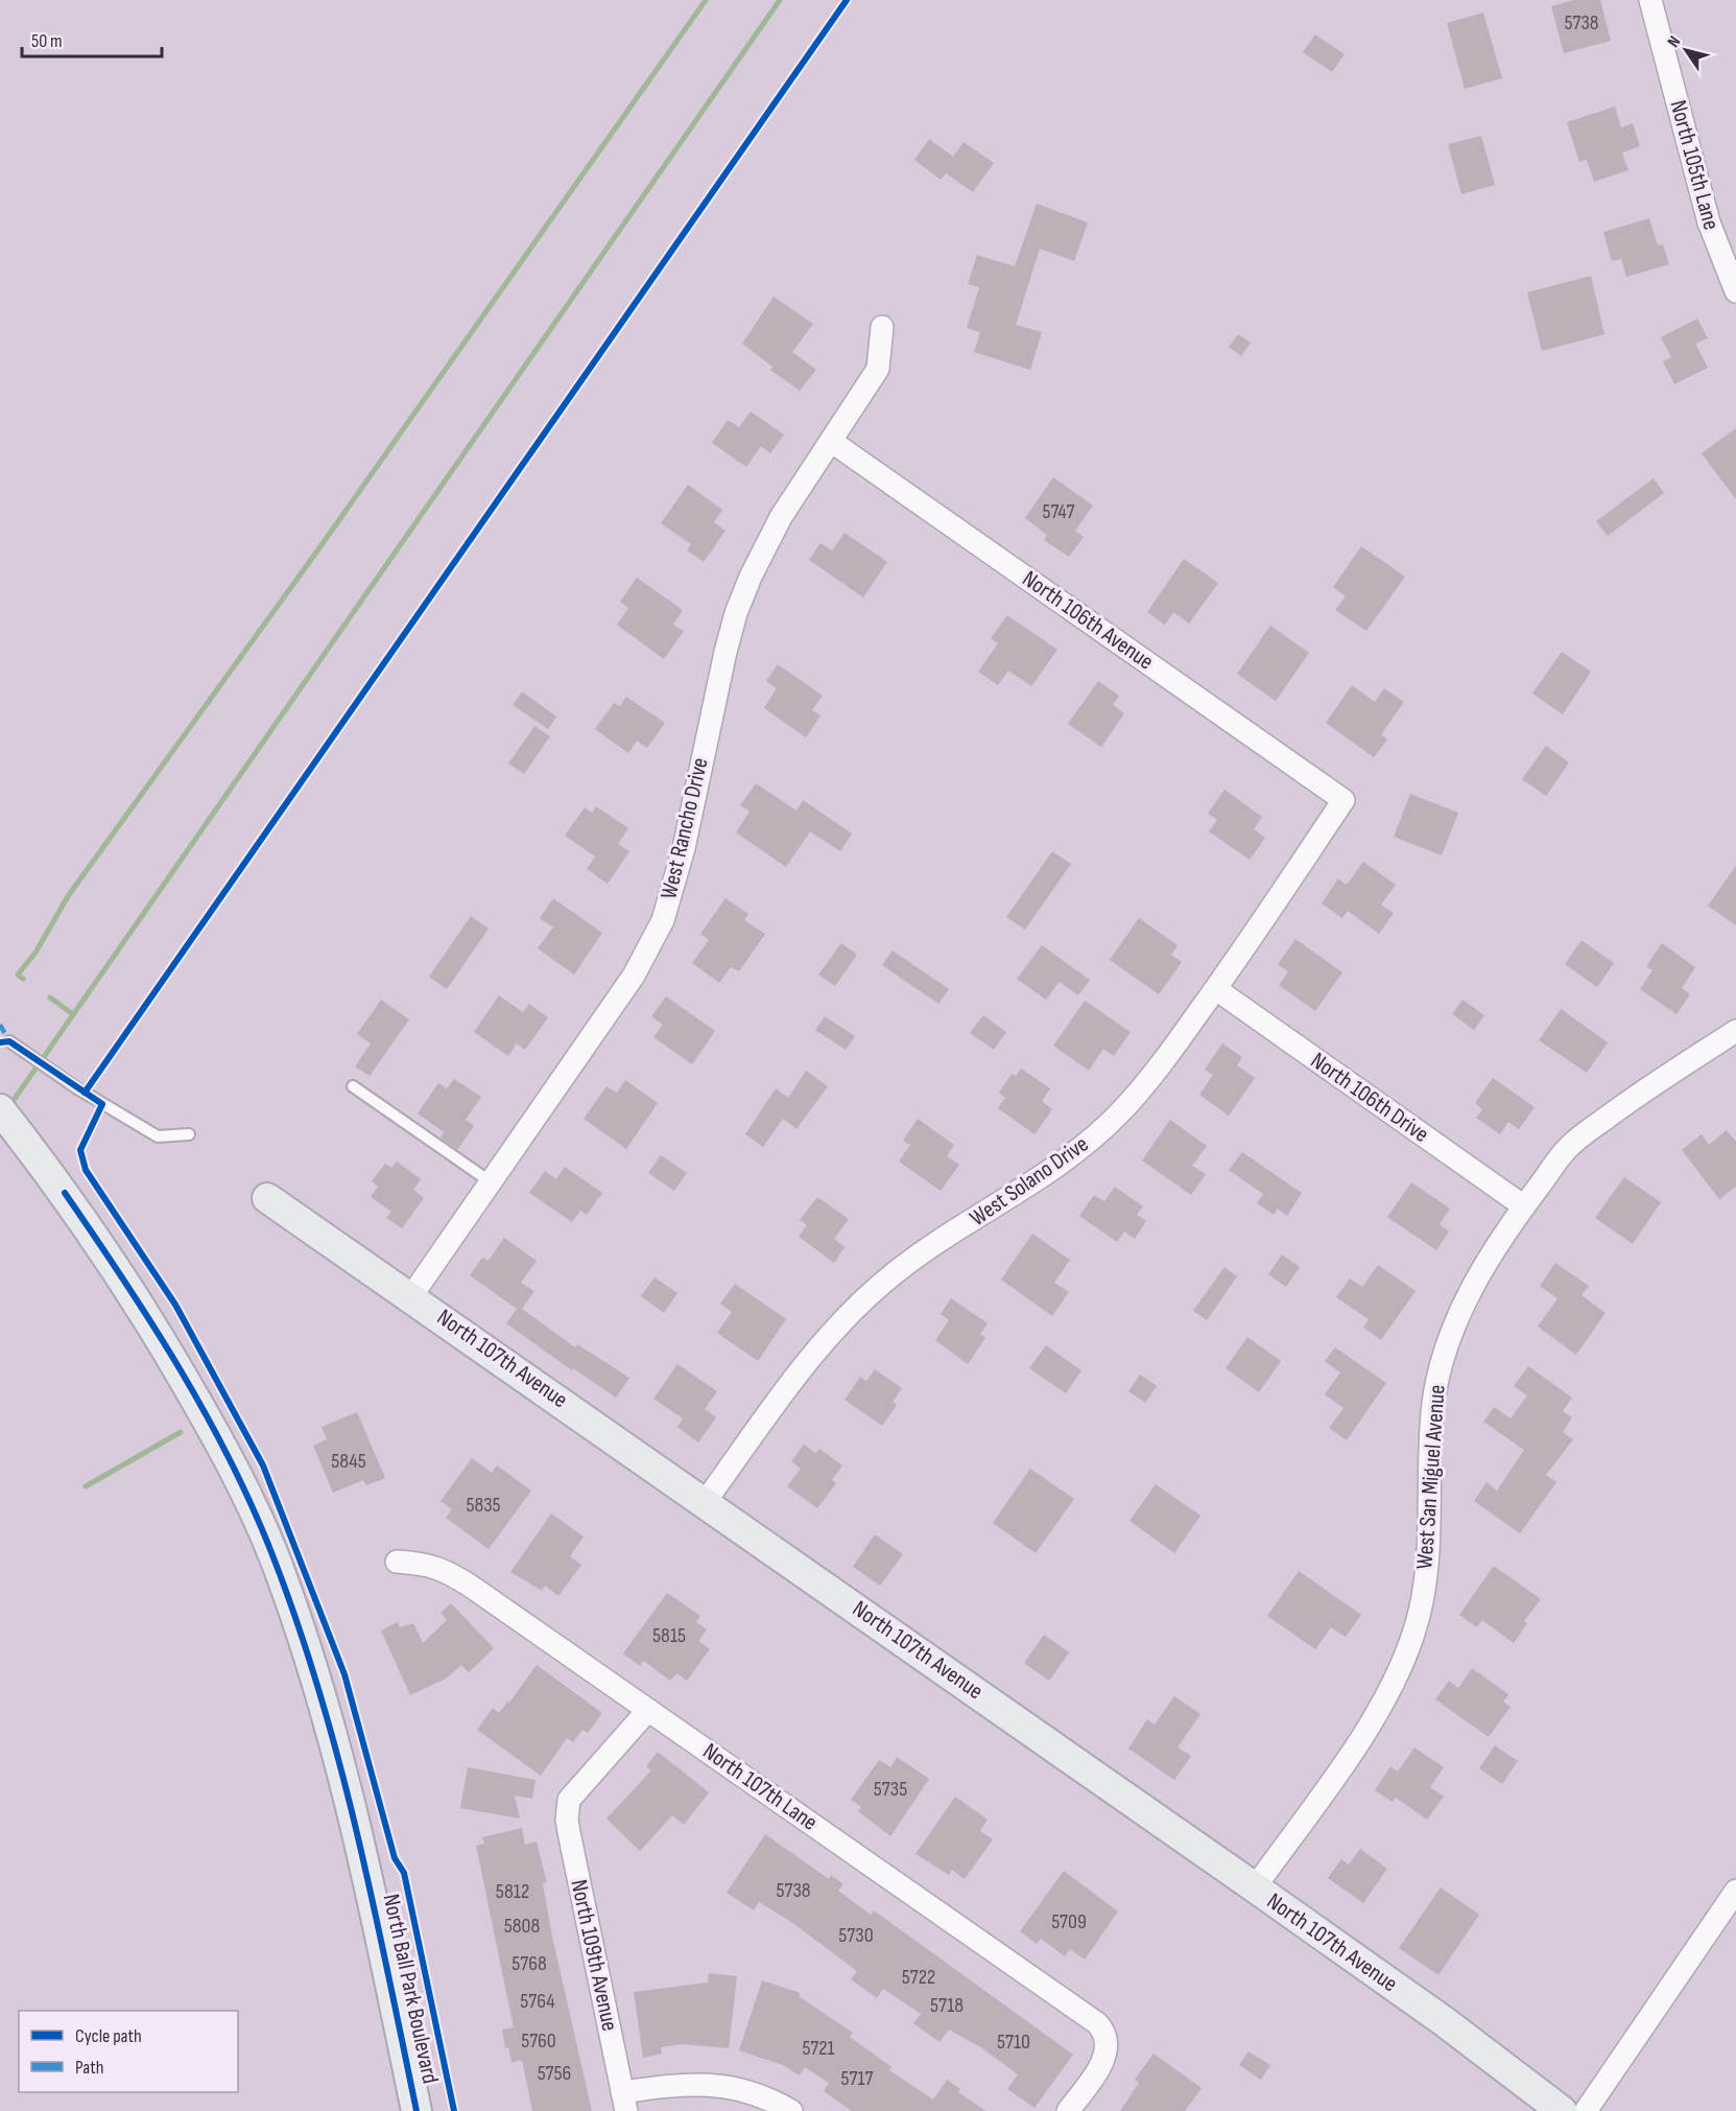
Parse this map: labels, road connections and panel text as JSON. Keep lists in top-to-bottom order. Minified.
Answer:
{"streets":{"street":["North 105th Lane","North 106th Avenue","West Rancho Drive","North 106th Drive","West Solano Drive","North 107th Avenue","West San Miguel Avenue","North 107th Lane","North 109th Avenue","North Ball Park Boulevard"]},"crossings":[["North 106th Avenue","West Rancho Drive"],["North 106th Avenue","West Solano Drive"],["West Rancho Drive","North 107th Avenue"],["North 106th Drive","West Solano Drive"],["North 106th Drive","West San Miguel Avenue"],["West Solano Drive","North 107th Avenue"],["North 107th Avenue","West San Miguel Avenue"],["North 107th Lane","North 109th Avenue"]],"house_numbers":["5738","5747","5845","5835","5815","5735","5738","5812","5709","5808","5730","5768","5722","5764","5718","5760","5710","5721","5756","5717"],"legend":["Cycle path","Path"],"scale_bar":"50 m","north":"top left"}
